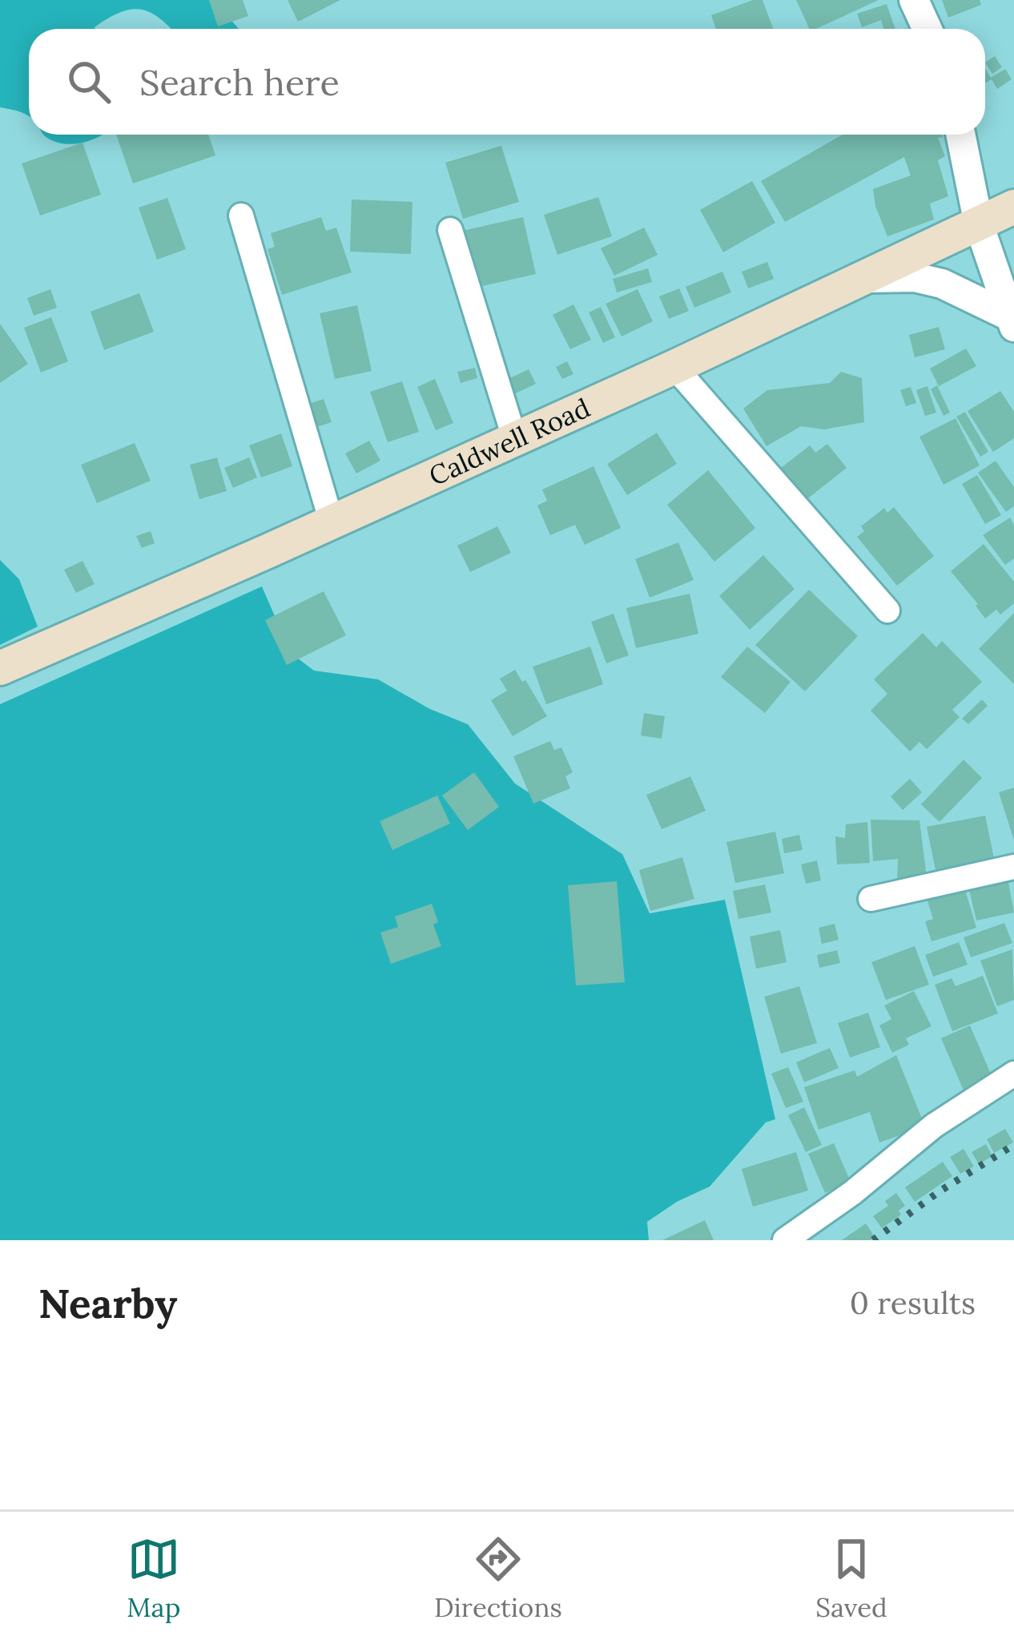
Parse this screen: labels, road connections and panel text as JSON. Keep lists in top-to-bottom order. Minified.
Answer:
{"streets":{"main road":["Caldwell Road"]},"page":{"search":"Search here","heading":["Nearby","0 results"],"nav":["Map","Directions","Saved"]}}
